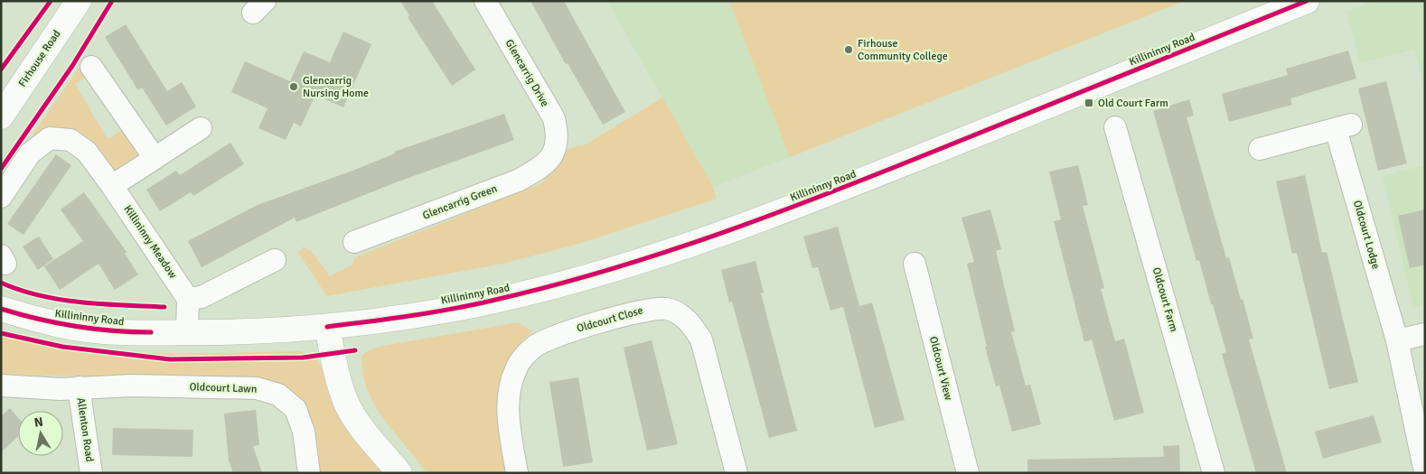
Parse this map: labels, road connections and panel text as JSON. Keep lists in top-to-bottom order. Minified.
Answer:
{"streets":{"main road":["Killininny Road","Firhouse Road"],"street":["Glencarrig Drive","Glencarrig Green","Oldcourt Lodge","Killininny Meadow","Oldcourt Farm","Oldcourt Close","Oldcourt View","Oldcourt Lawn","Allenton Road"]},"crossings":[["Glencarrig Drive","Glencarrig Green"],["Oldcourt Lawn","Allenton Road"]],"places":{"other":["Firhouse Community College","Glencarrig Nursing Home"],"transit":["Old Court Farm"]},"north":"top"}
